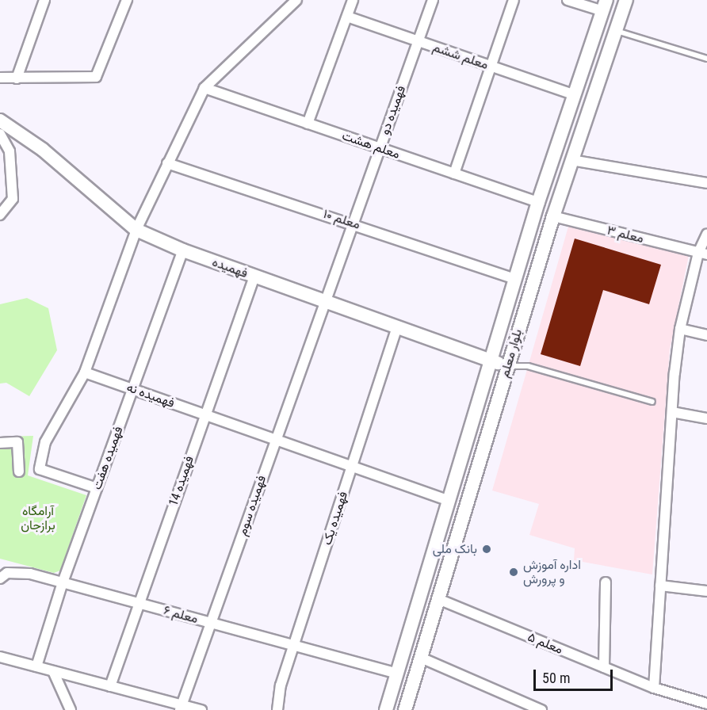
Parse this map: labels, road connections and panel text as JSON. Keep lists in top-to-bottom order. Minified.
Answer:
{"streets":{"main road":["فهمیده","بلوار معلم"],"street":["معلم ششم","فهمیده دو","معلم هشت","معلم ۱۰","معلم ۳","فهمیده نه","فهمیده هفت","فهمیده 14","فهمیده سوم","فهمیده یک","معلم ۶","معلم ۵"]},"crossings":[["معلم ششم","فهمیده دو"],["معلم ششم","بلوار معلم"],["فهمیده دو","معلم هشت"],["فهمیده دو","معلم ۱۰"],["فهمیده دو","فهمیده"],["فهمیده دو","فهمیده سوم"],["معلم هشت","بلوار معلم"],["معلم ۱۰","بلوار معلم"],["معلم ۳","بلوار معلم"],["فهمیده","بلوار معلم"],["فهمیده","فهمیده هفت"],["فهمیده","فهمیده 14"],["فهمیده","فهمیده سوم"],["فهمیده","فهمیده یک"],["بلوار معلم","فهمیده نه"],["بلوار معلم","معلم ۶"],["بلوار معلم","معلم ۵"],["فهمیده نه","فهمیده هفت"],["فهمیده نه","فهمیده 14"],["فهمیده نه","فهمیده سوم"],["فهمیده نه","فهمیده یک"],["فهمیده هفت","معلم ۶"],["فهمیده 14","معلم ۶"],["فهمیده سوم","معلم ۶"],["فهمیده یک","معلم ۶"]],"parks":["آرامگاه برازجان"],"places":["بانک ملی","اداره آموزش و پرورش"],"scale_bar":"50 m"}
